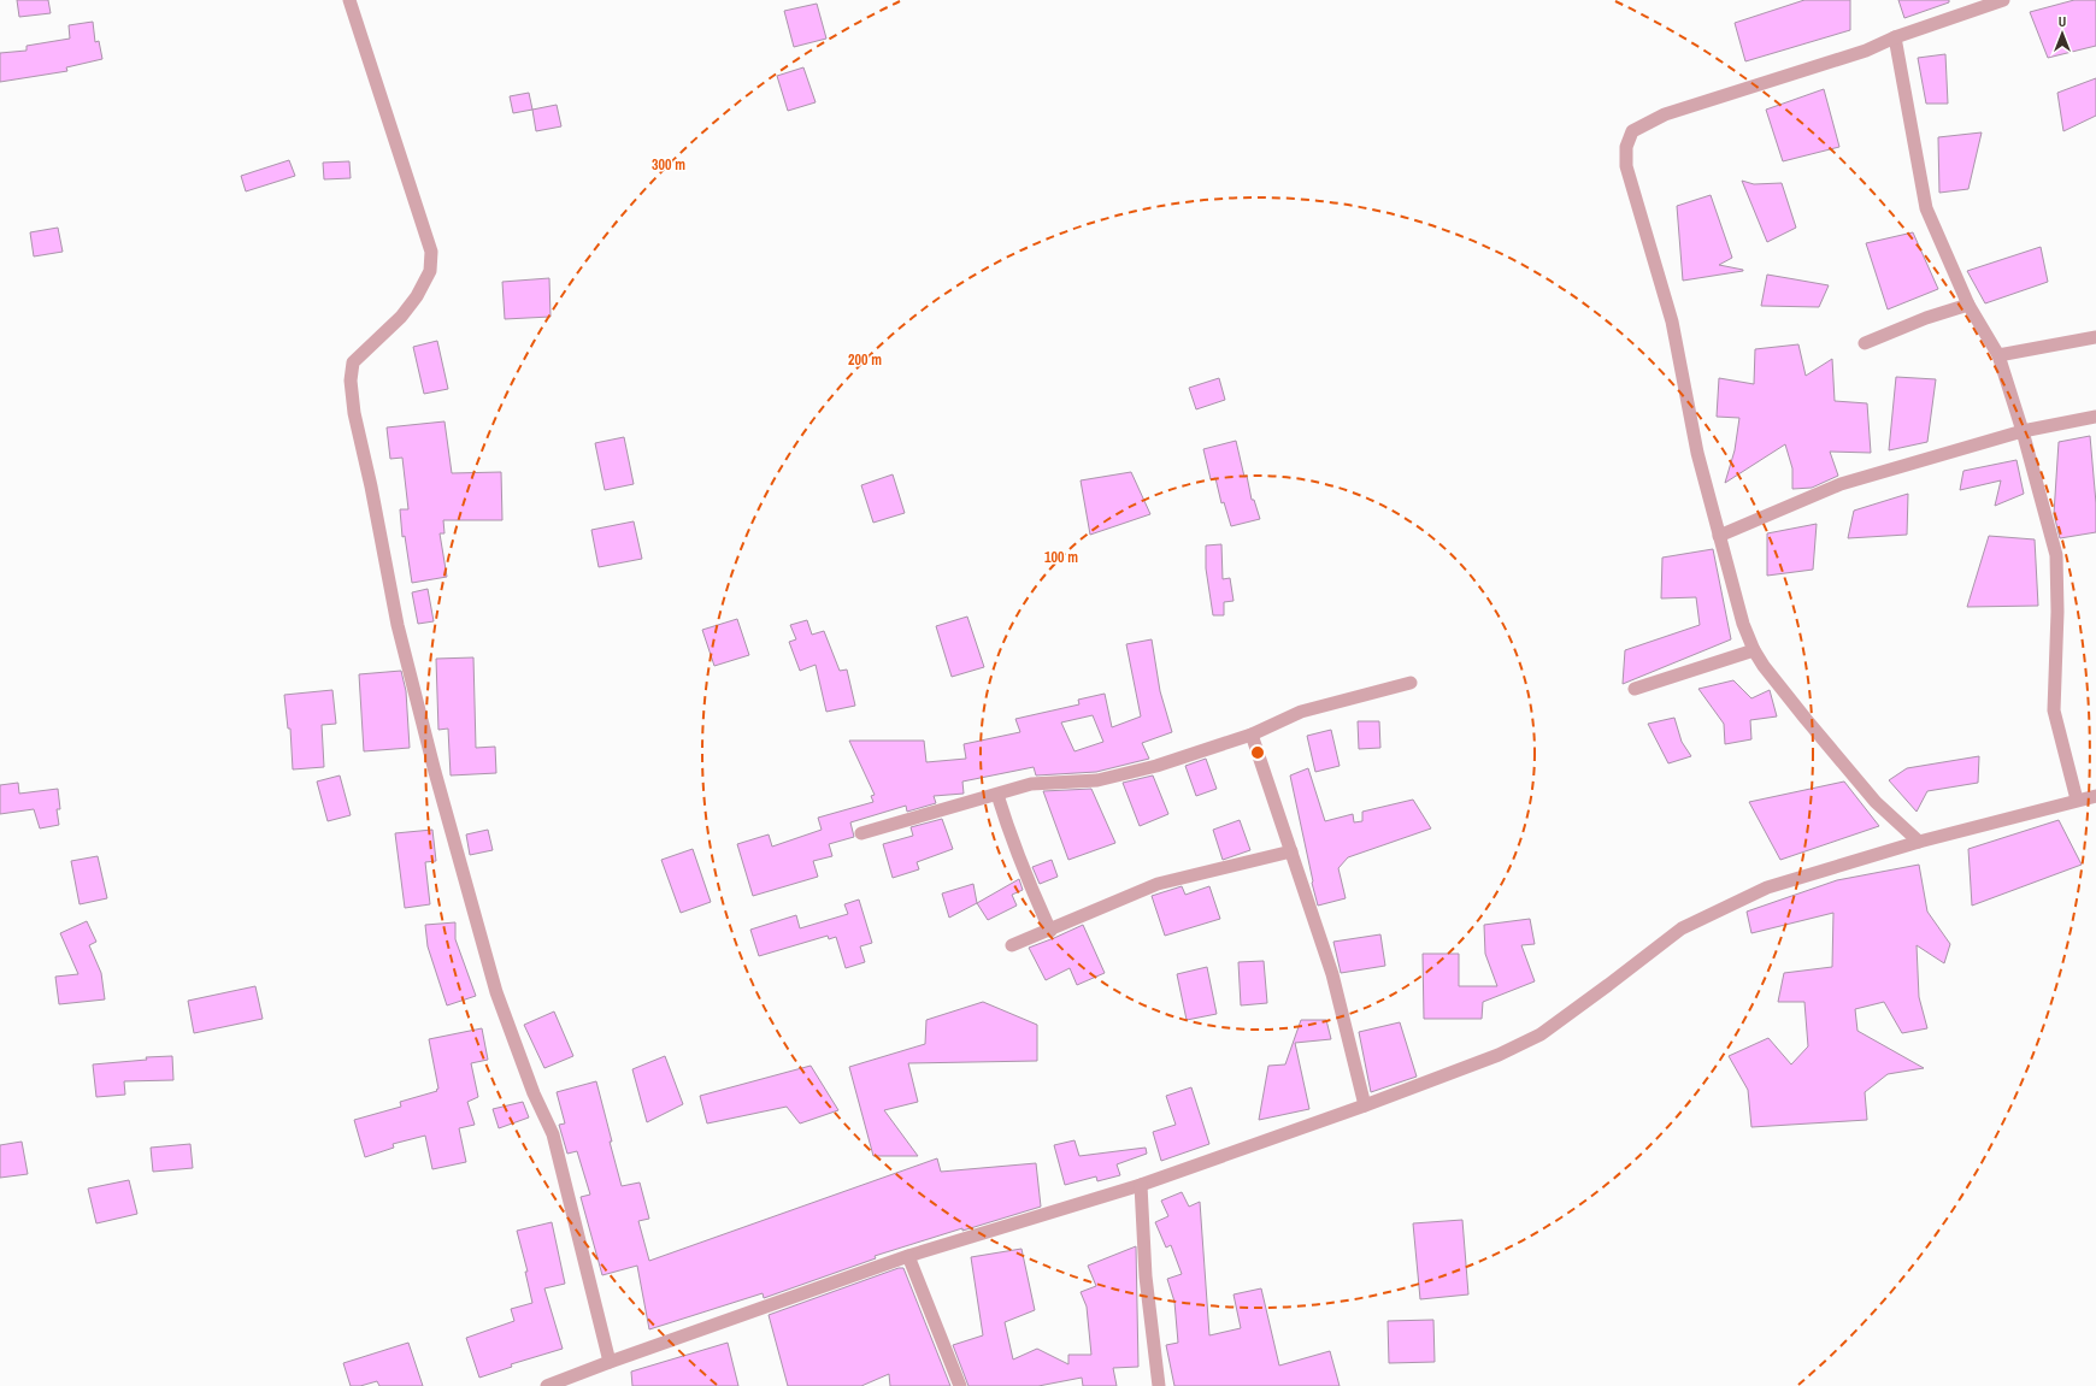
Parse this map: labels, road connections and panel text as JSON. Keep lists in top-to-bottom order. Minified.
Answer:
{"north":"top","rings":["300 m","200 m","100 m"]}
